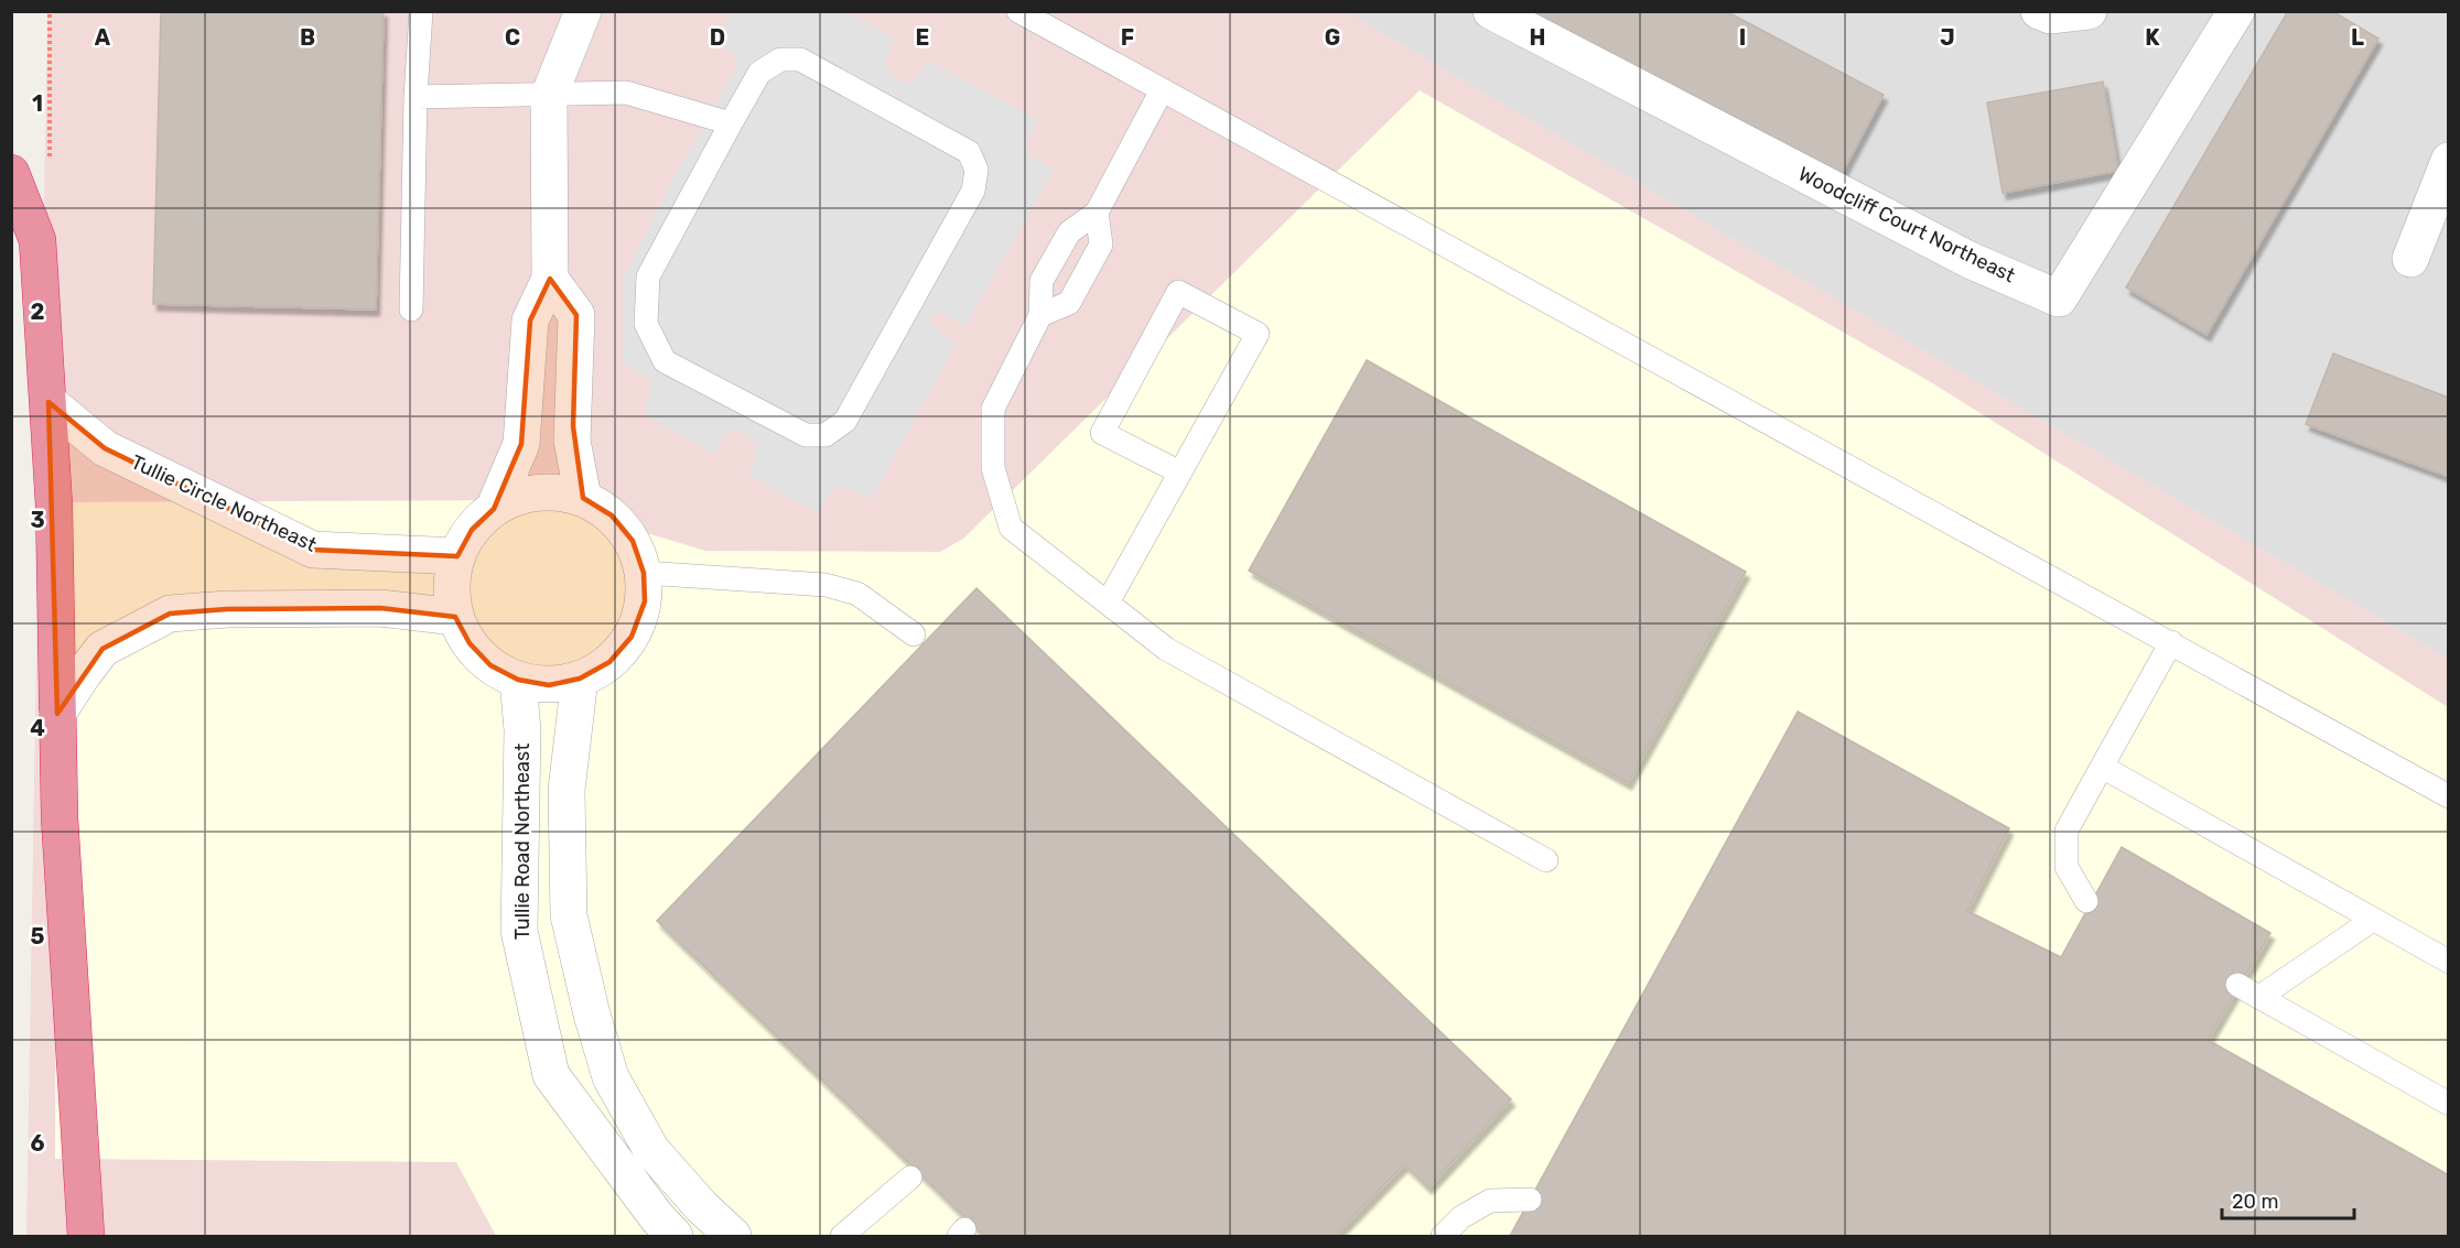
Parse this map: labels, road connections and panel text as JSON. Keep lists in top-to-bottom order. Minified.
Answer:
{"streets":{"street":["Woodcliff Court Northeast","Tullie Circle Northeast","Tullie Road Northeast"]},"crossings":[["Tullie Circle Northeast","Tullie Road Northeast"]],"scale_bar":"20 m","grid":{"columns":["A","B","C","D","E","F","G","H","I","J","K","L"],"rows":["1","2","3","4","5","6"]}}
